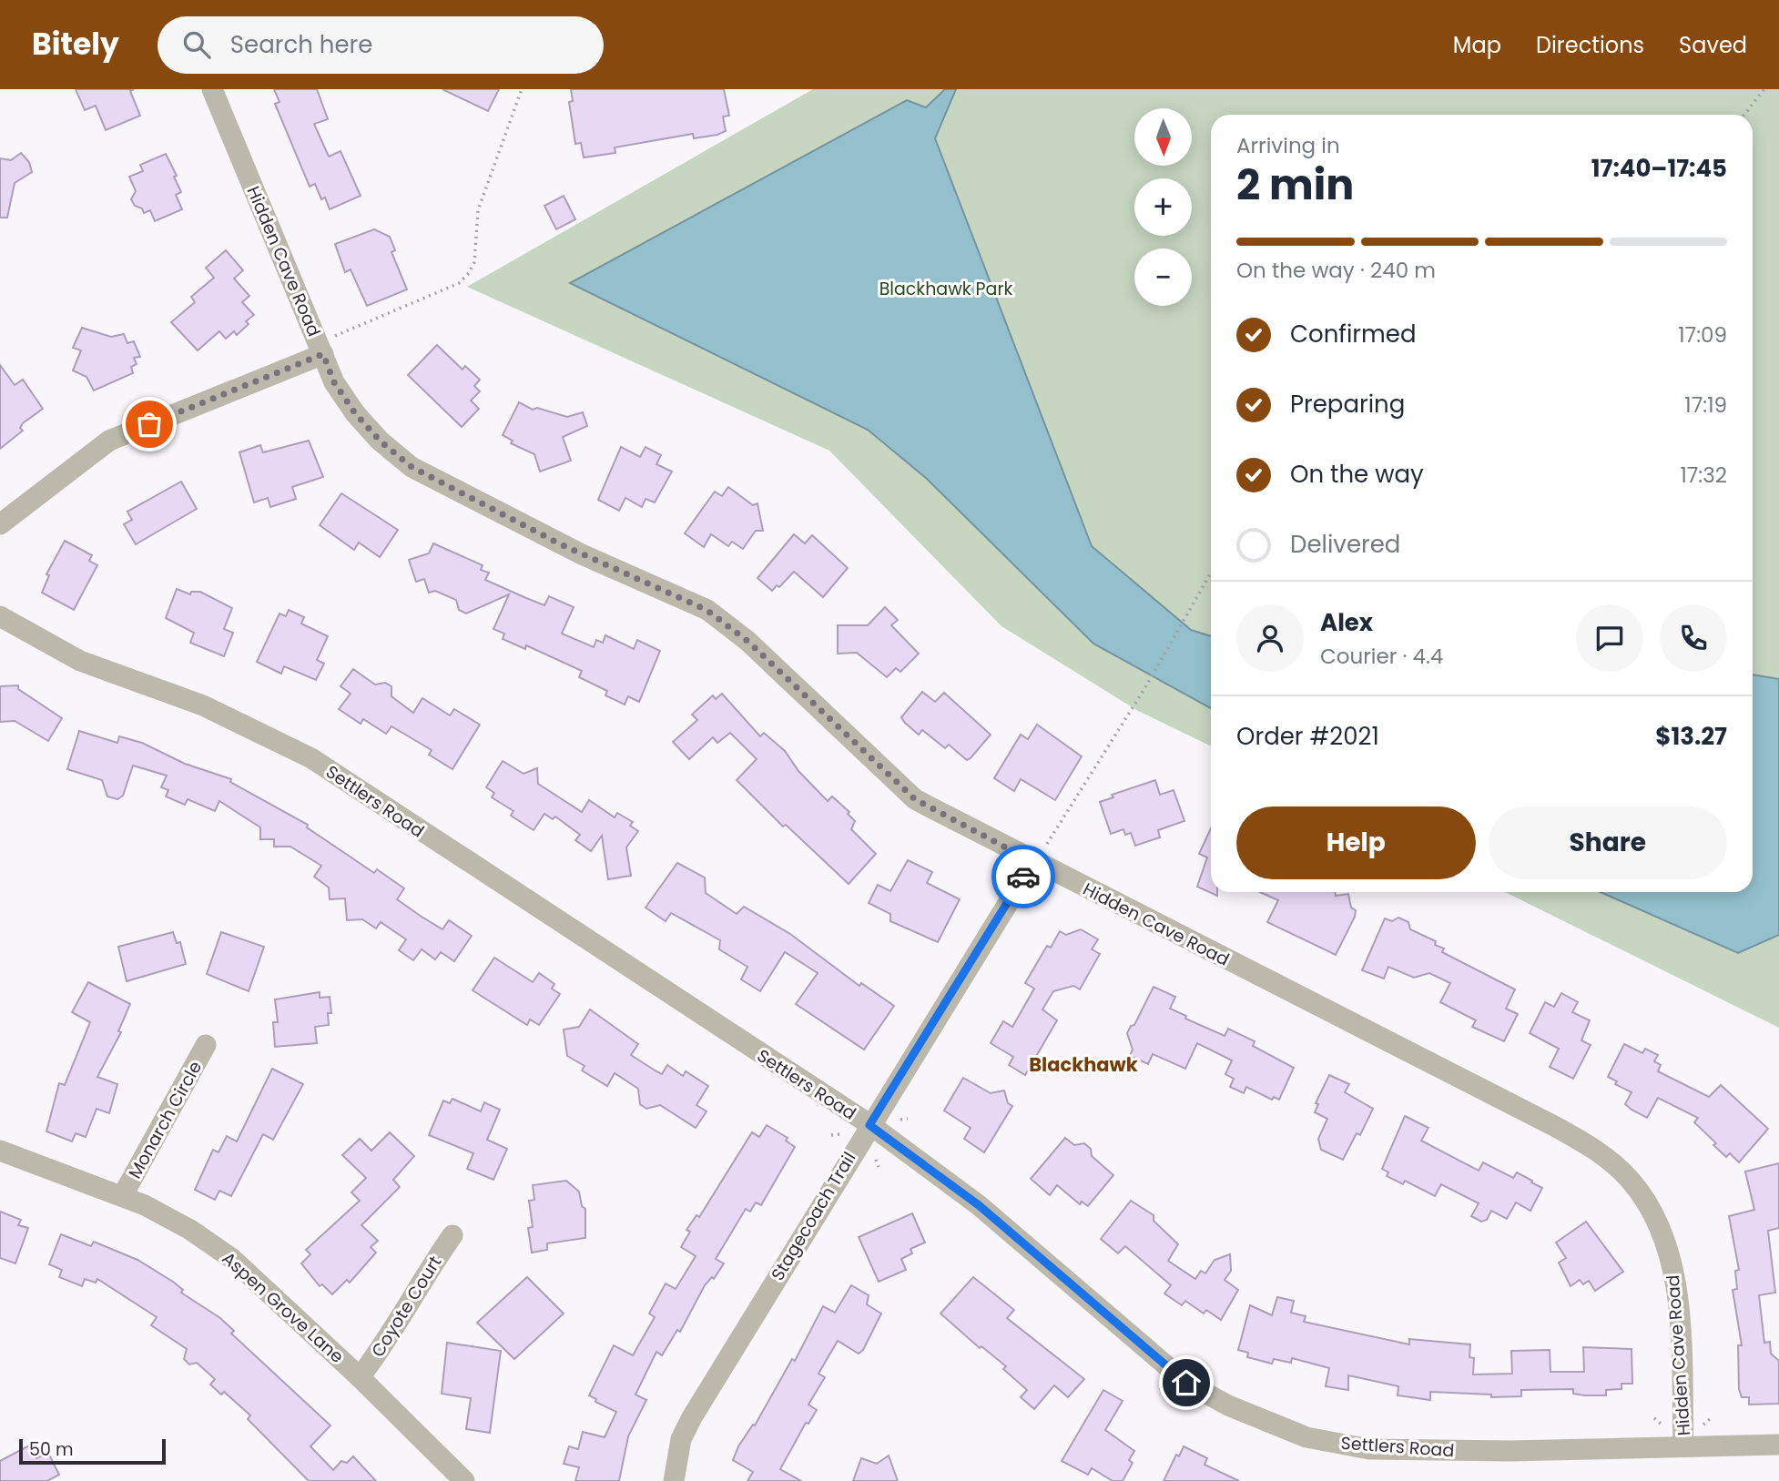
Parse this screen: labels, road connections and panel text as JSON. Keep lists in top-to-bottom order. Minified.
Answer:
{"streets":{"street":["Hidden Cave Road","Settlers Road","Monarch Circle","Stagecoach Trail","Coyote Court","Aspen Grove Lane"]},"crossings":[["Hidden Cave Road","Settlers Road"],["Hidden Cave Road","Stagecoach Trail"],["Settlers Road","Stagecoach Trail"],["Monarch Circle","Aspen Grove Lane"],["Coyote Court","Aspen Grove Lane"]],"districts":["Blackhawk"],"parks":["Blackhawk Park"],"scale_bar":"50 m","north":"bottom","page":{"header":"Bitely","search":"Search here","nav":["Map","Directions","Saved"],"map_buttons":["+","−"],"heading":["2 min","Arriving in","17:40–17:45"],"panel":["Alex","Courier · 4.4","Order #2021","$13.27"],"bar":"On the way · 240 m","list":[["Confirmed","17:09"],["Preparing","17:19"],["On the way","17:32"],"Delivered"],"buttons":["Help","Share"],"scale":"50 m"}}
